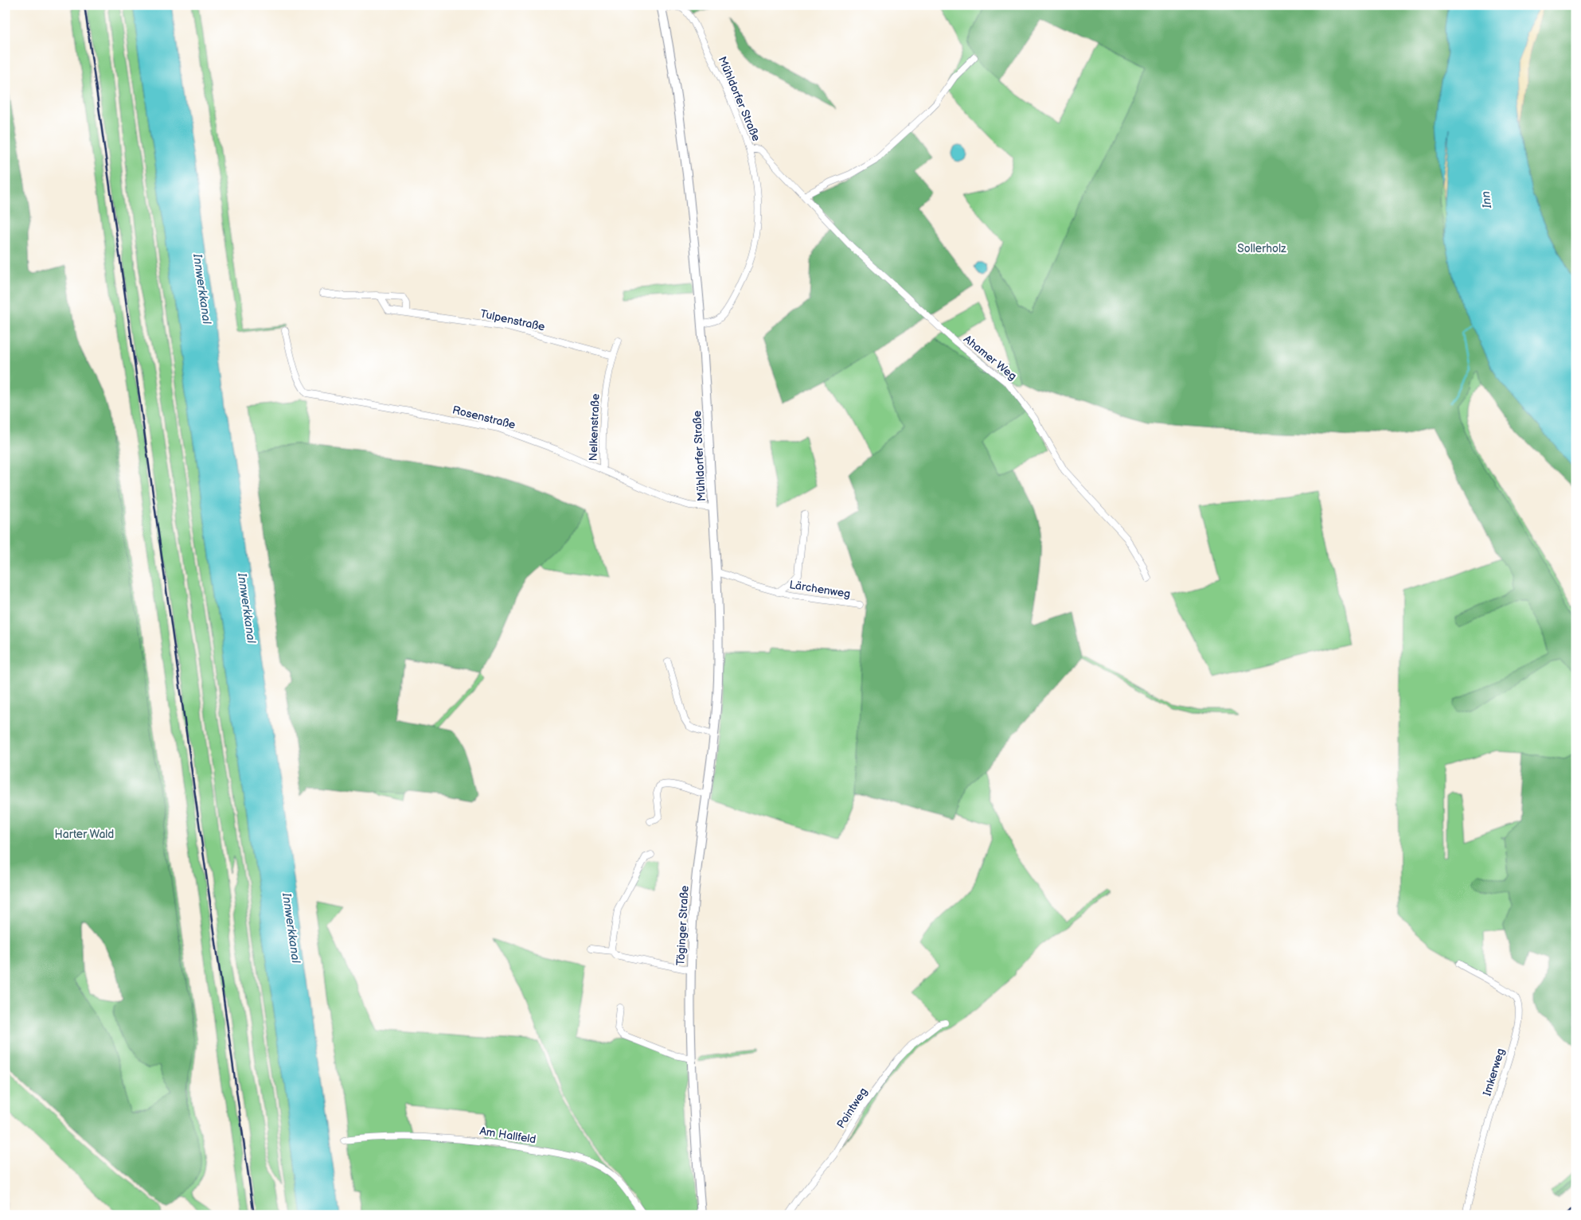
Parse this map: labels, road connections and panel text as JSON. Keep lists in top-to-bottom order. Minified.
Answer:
{"streets":{"street":["Mühldorfer Straße","Tulpenstraße","Ahamer Weg","Rosenstraße","Nelkenstraße","Lärchenweg","Töginger Straße","Imkerweg","Pointweg","Am Hallfeld"]},"crossings":[["Mühldorfer Straße","Ahamer Weg"],["Mühldorfer Straße","Rosenstraße"],["Mühldorfer Straße","Lärchenweg"],["Mühldorfer Straße","Töginger Straße"],["Tulpenstraße","Nelkenstraße"],["Rosenstraße","Nelkenstraße"]],"water":["Inn","Innwerkkanal"],"parks":["Sollerholz","Harter Wald"]}
